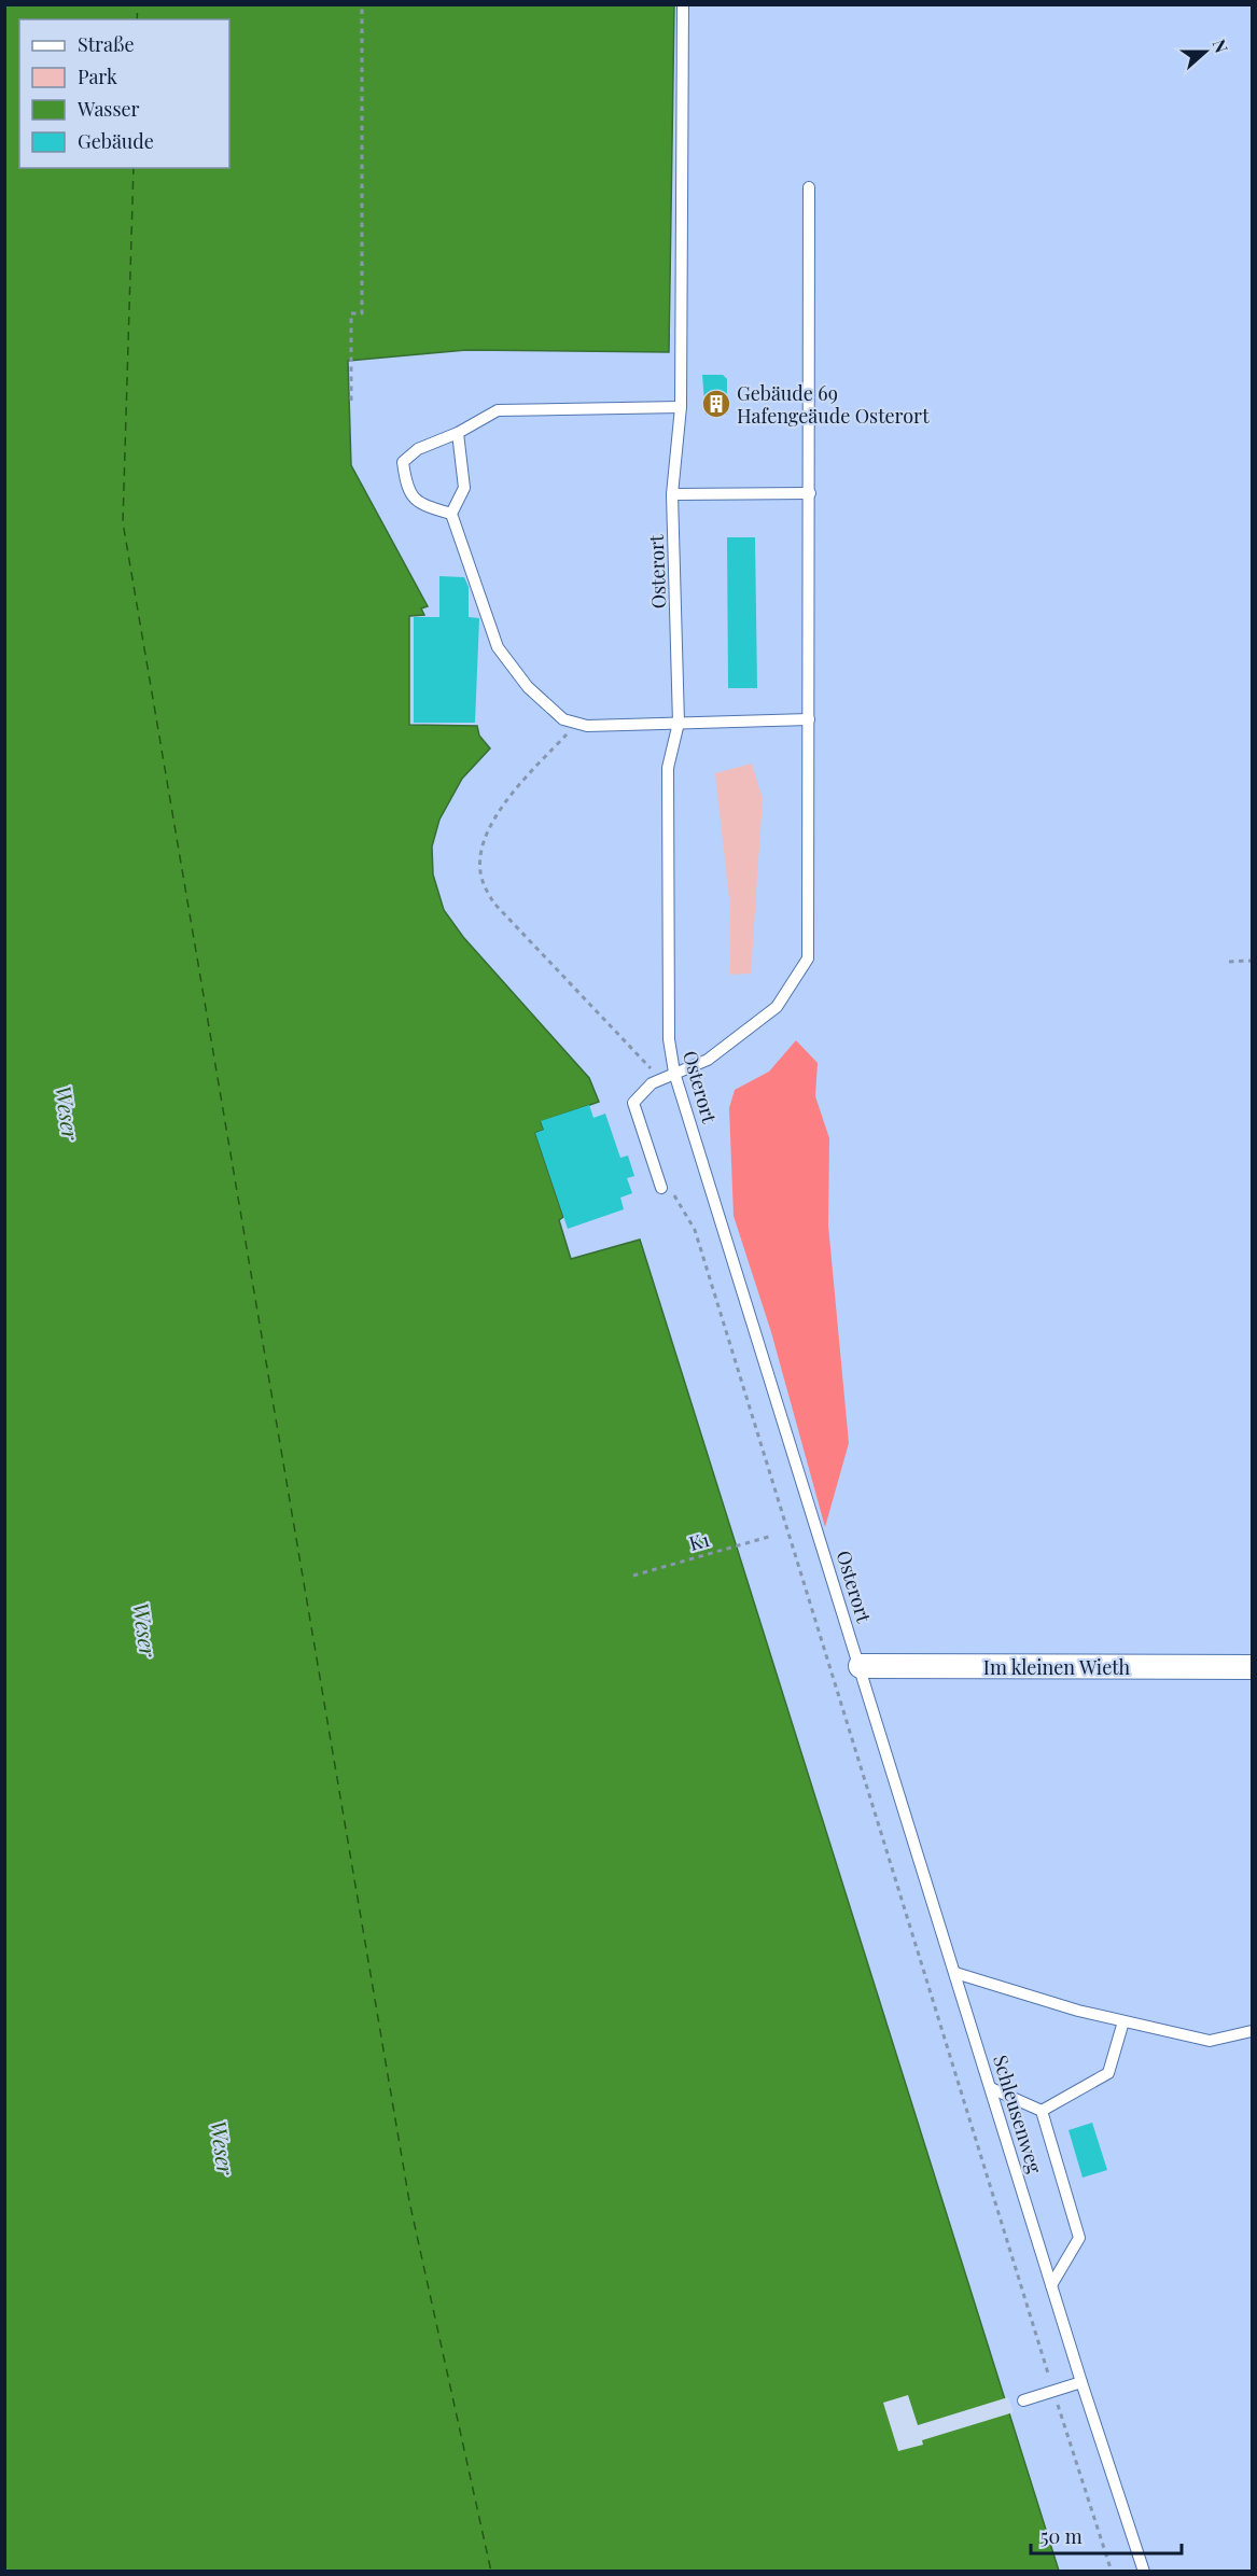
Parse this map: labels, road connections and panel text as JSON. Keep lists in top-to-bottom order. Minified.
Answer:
{"streets":{"street":["Im kleinen Wieth"],"lane":["Osterort","Schleusenweg"],"path":["K1"]},"crossings":[["Osterort","Im kleinen Wieth"],["Osterort","Schleusenweg"],["Im kleinen Wieth","Schleusenweg"]],"water":["Weser"],"places":{"building":["Gebäude 69 Hafengeäude Osterort"]},"legend":["Straße","Park","Wasser","Gebäude"],"scale_bar":"50 m","north":"right"}
